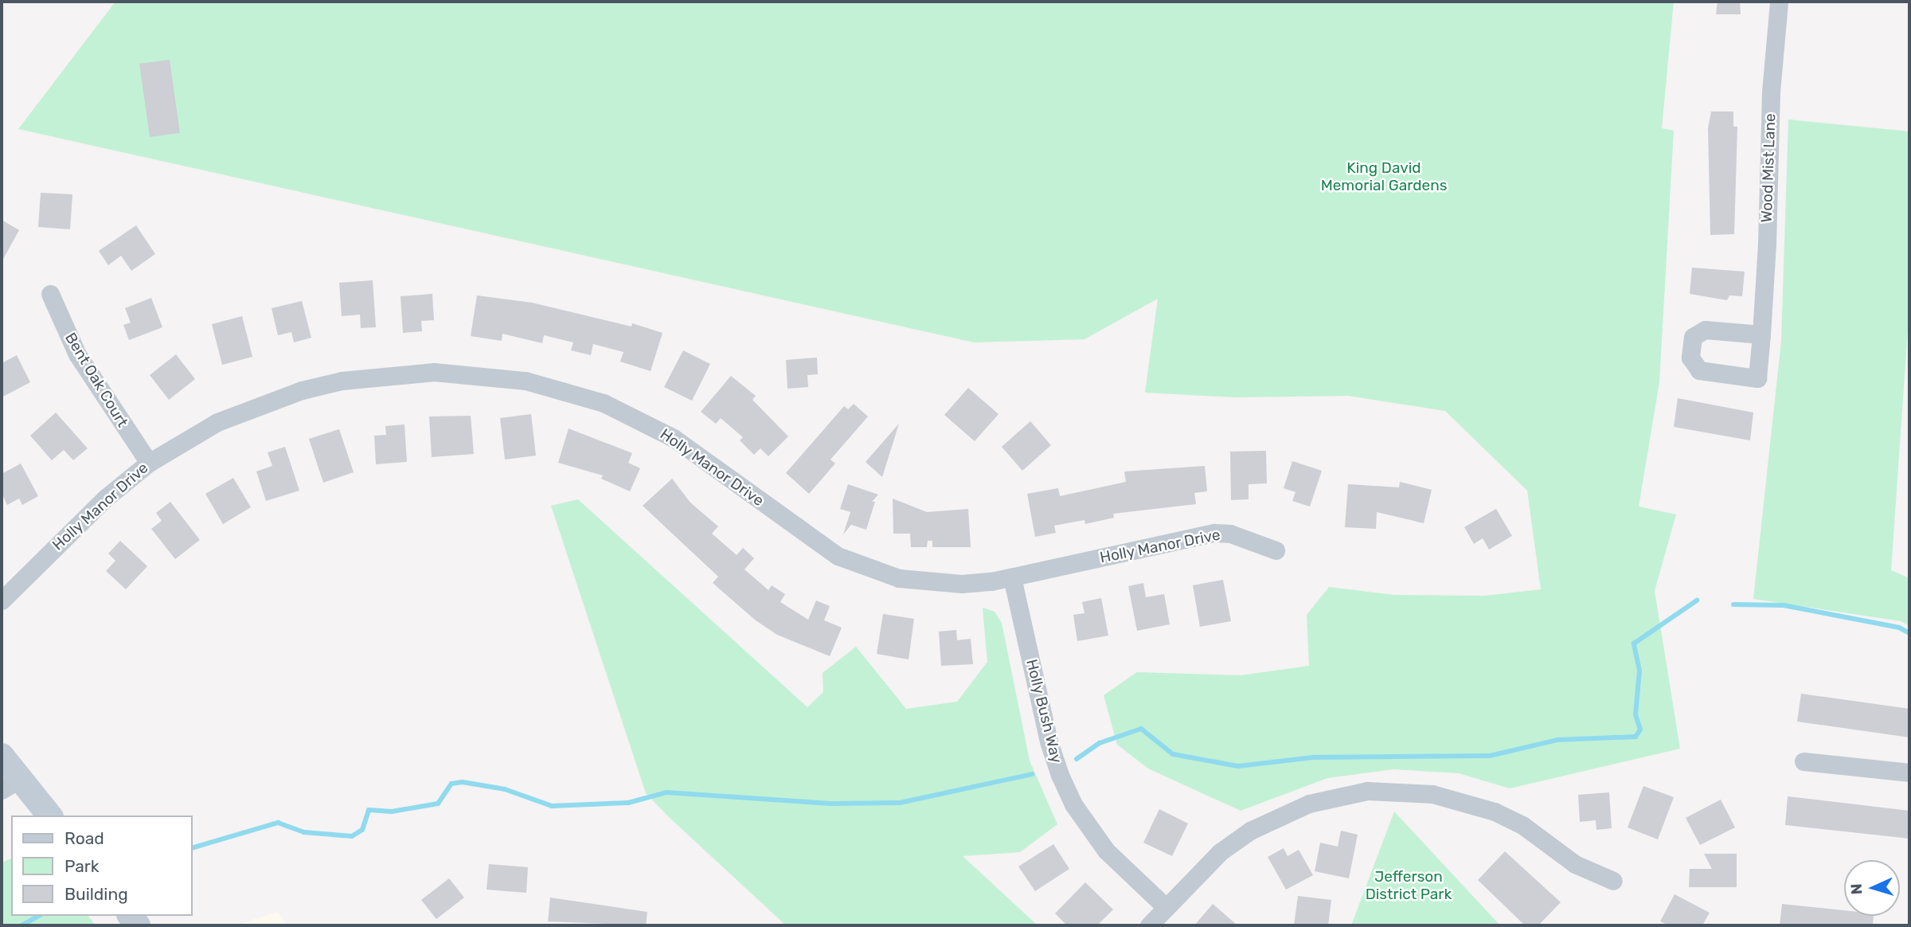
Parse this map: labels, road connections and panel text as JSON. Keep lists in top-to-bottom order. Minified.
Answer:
{"streets":{"street":["Wood Mist Lane","Bent Oak Court","Holly Manor Drive","Holly Bush Way"]},"crossings":[["Bent Oak Court","Holly Manor Drive"],["Holly Manor Drive","Holly Bush Way"]],"parks":["King David Memorial Gardens","Jefferson District Park"],"legend":["Road","Park","Building"],"north":"left"}
